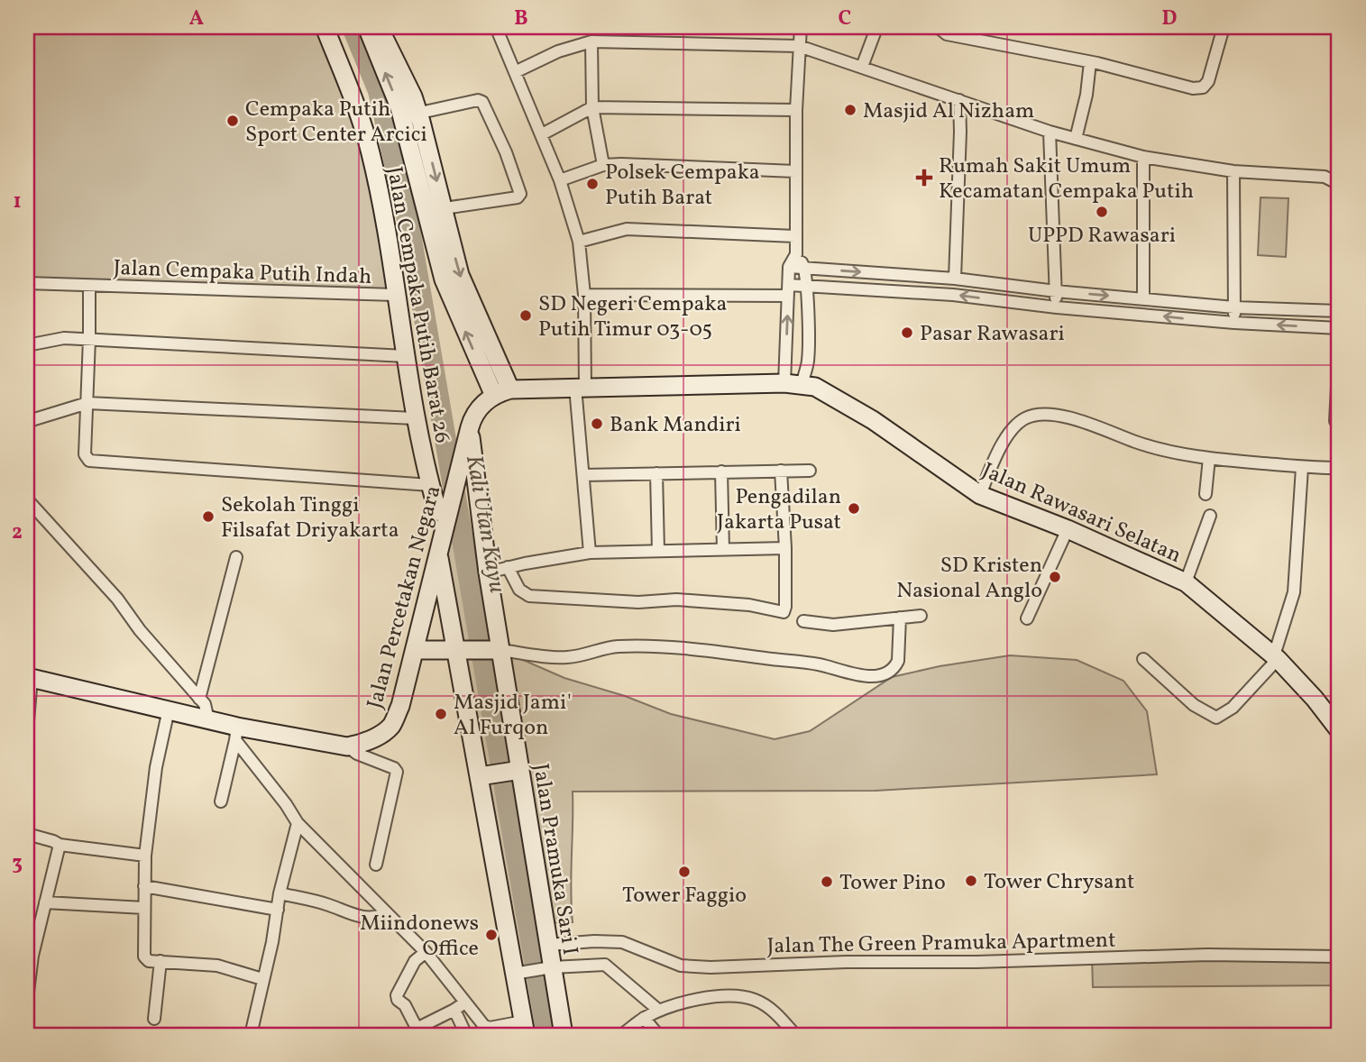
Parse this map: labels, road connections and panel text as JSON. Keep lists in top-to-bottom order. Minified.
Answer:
{"streets":{"street":["Jalan Cempaka Putih Indah","Jalan Cempaka Putih Barat 26","Jalan Rawasari Selatan","Jalan Percetakan Negara","Jalan Pramuka Sari I","Jalan The Green Pramuka Apartment"]},"crossings":[["Jalan Cempaka Putih Indah","Jalan Cempaka Putih Barat 26"],["Jalan Cempaka Putih Barat 26","Jalan Percetakan Negara"],["Jalan Percetakan Negara","Jalan Pramuka Sari I"],["Jalan Pramuka Sari I","Jalan The Green Pramuka Apartment"]],"water":["Kali Utan Kayu"],"places":{"other":["Masjid Al Nizham","Cempaka Putih Sport Center Arcici","Polsek Cempaka Putih Barat","UPPD Rawasari","SD Negeri Cempaka Putih Timur 03-05","Pasar Rawasari","Bank Mandiri","Pengadilan Jakarta Pusat","Sekolah Tinggi Filsafat Driyakarta","SD Kristen Nasional Anglo","Masjid Jami' Al Furqon","Tower Faggio","Tower Chrysant","Tower Pino","Miindonews Office"],"health":["Rumah Sakit Umum Kecamatan Cempaka Putih"]},"grid":{"columns":["A","B","C","D"],"rows":["1","2","3"]}}
